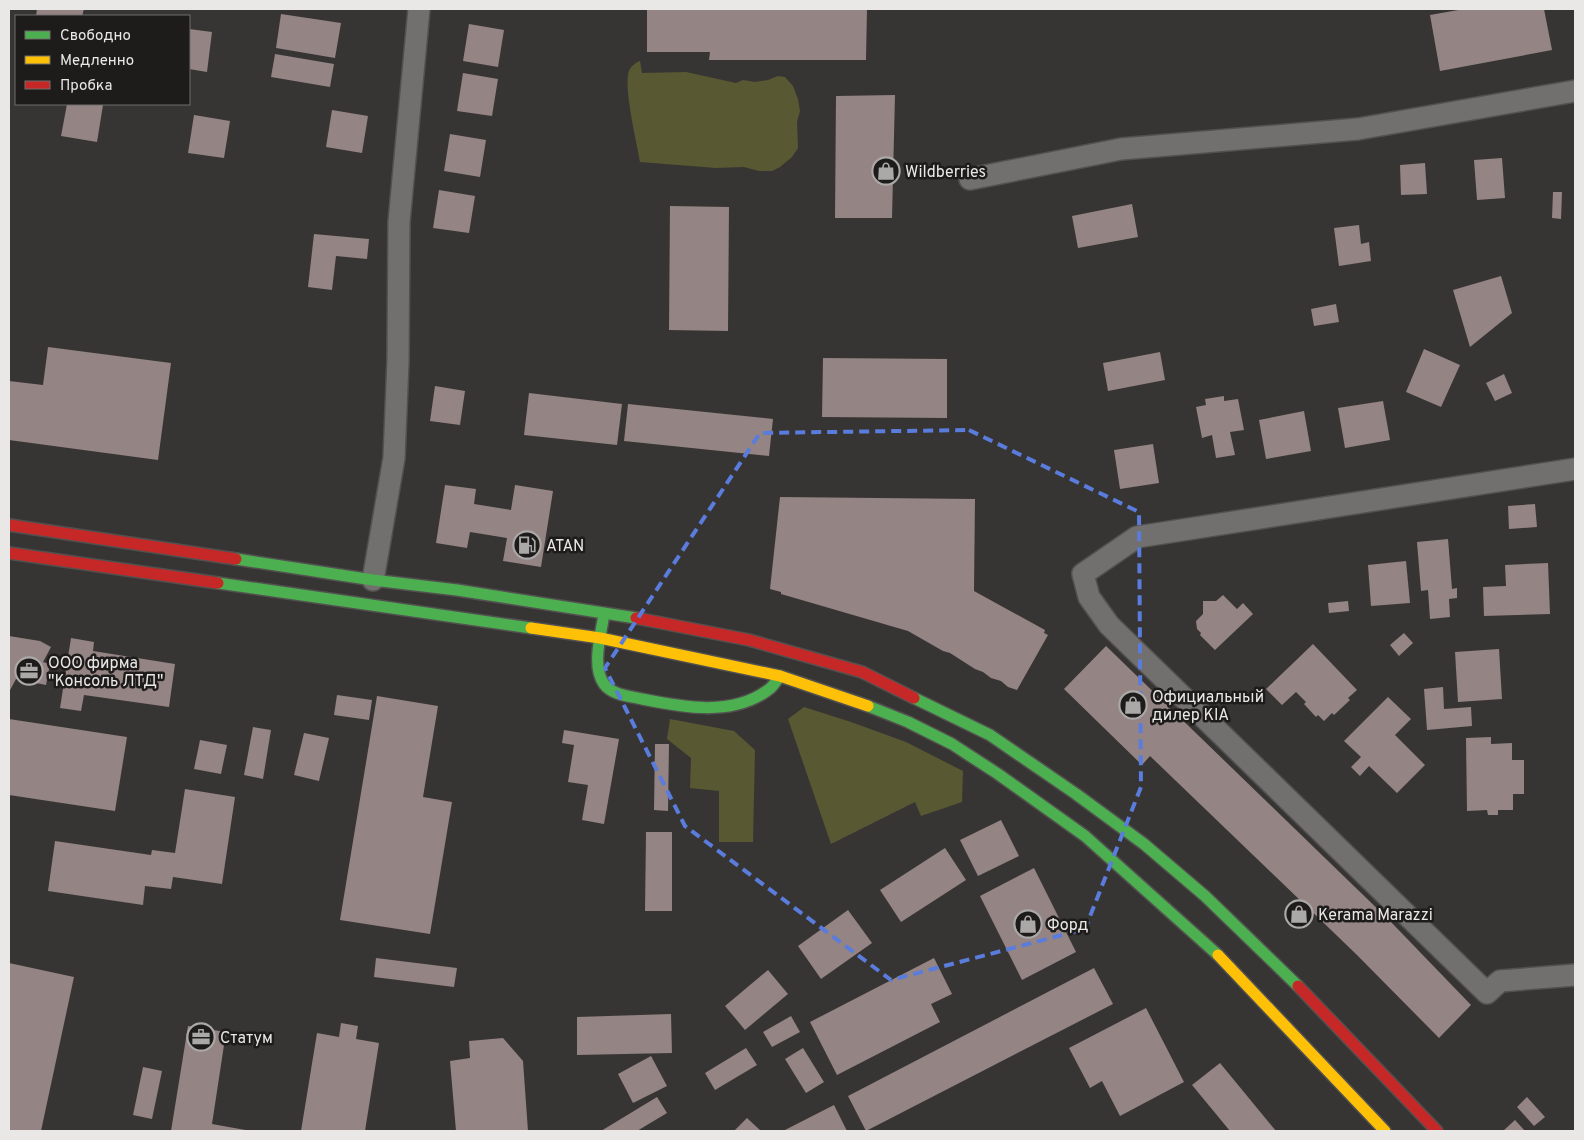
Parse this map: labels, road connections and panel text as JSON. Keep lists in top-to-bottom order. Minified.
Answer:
{"places":{"shop":["Wildberries","Официальный дилер KIA","Kerama Marazzi","Форд"],"fuel station":["ATAN"],"office":["ООО фирма \"Консоль ЛТД\"","Статум"]},"legend":["Свободно","Медленно","Пробка"]}
